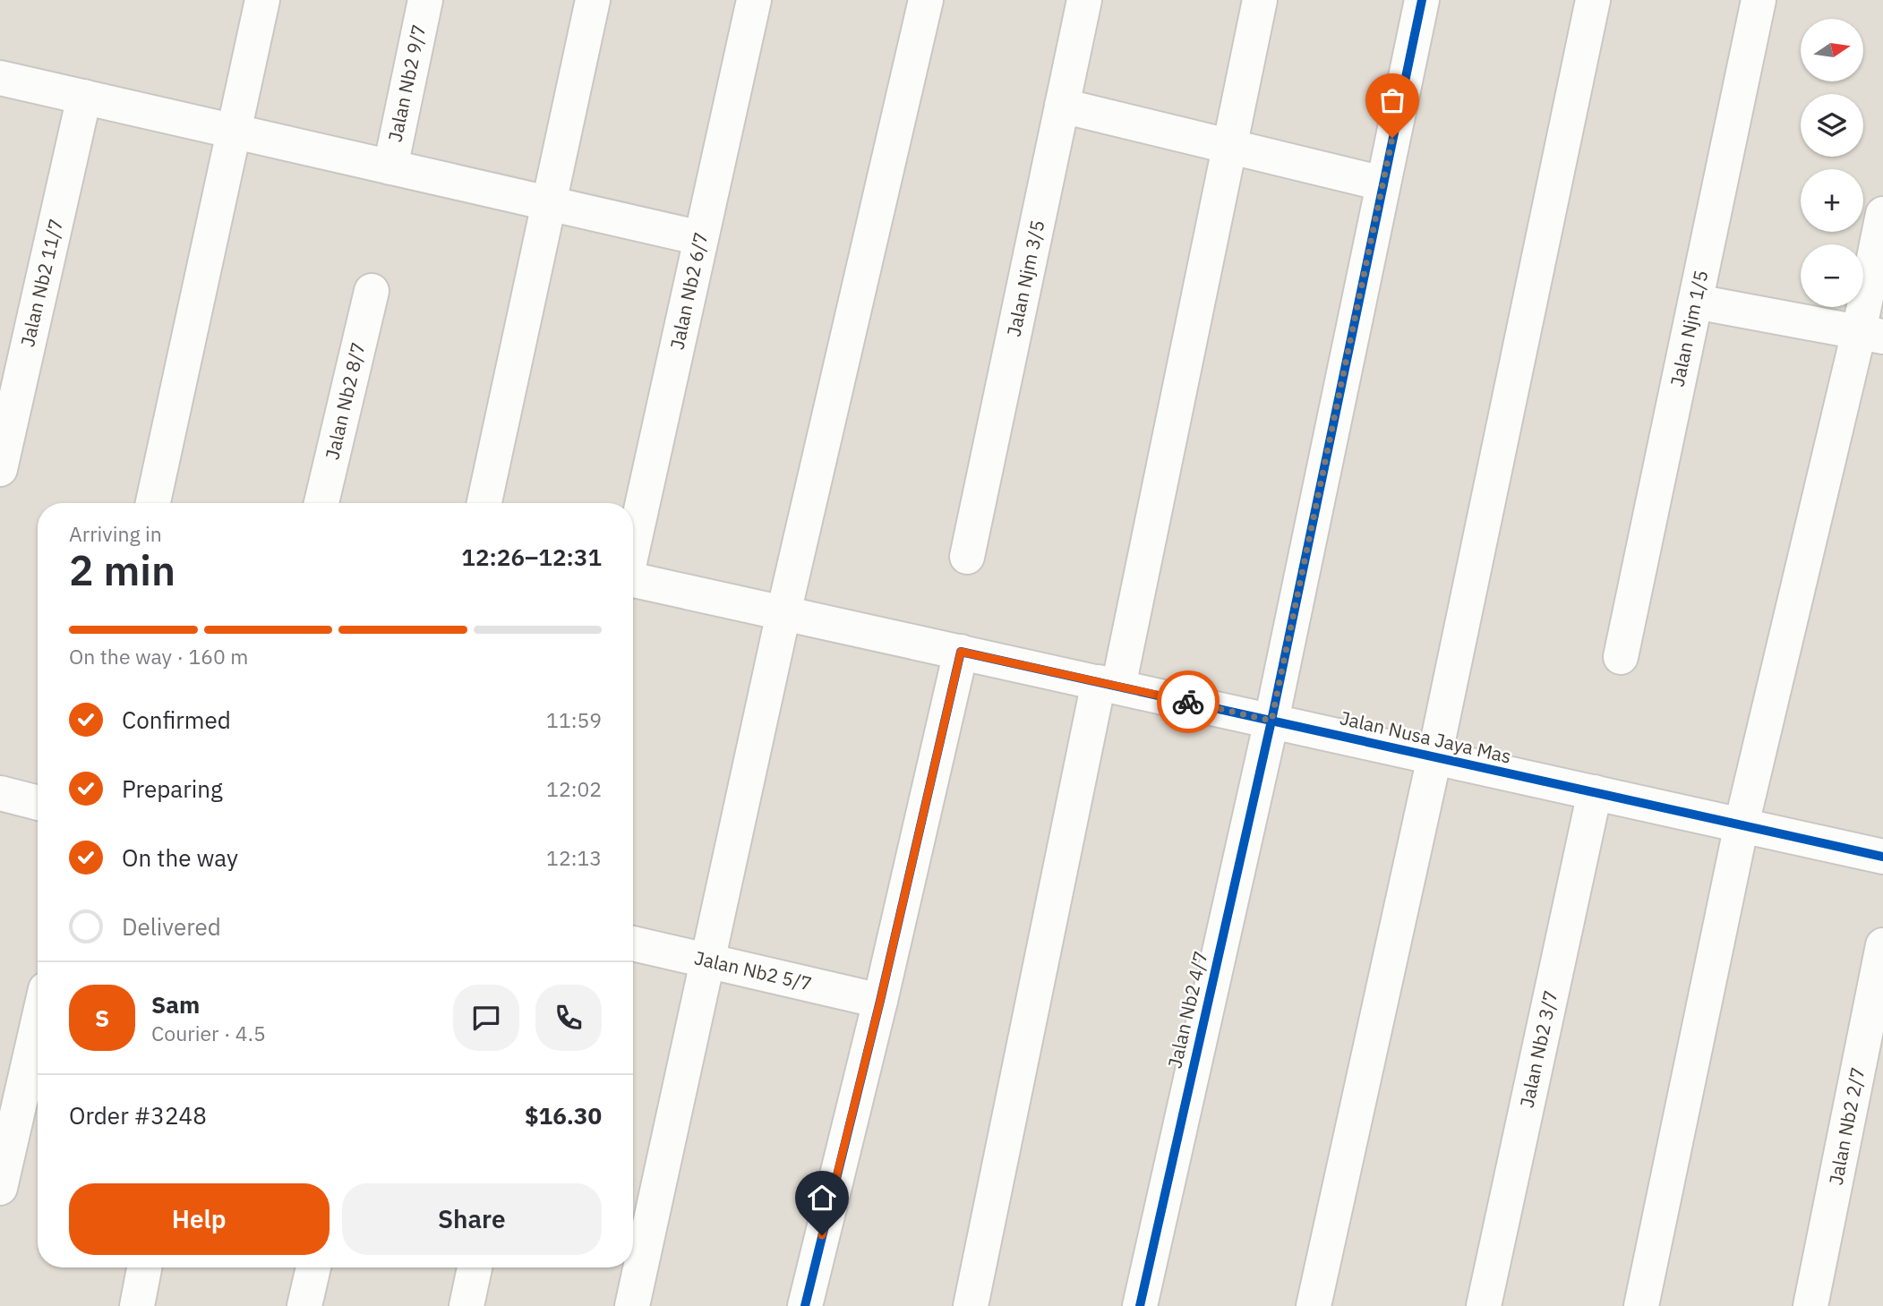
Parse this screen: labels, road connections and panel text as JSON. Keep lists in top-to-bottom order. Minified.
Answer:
{"streets":{"street":["Jalan Nb2 9/7","Jalan Njm 3/5","Jalan Nb2 11/7","Jalan Nb2 6/7","Jalan Njm 1/5","Jalan Nb2 8/7","Jalan Nusa Jaya Mas","Jalan Nb2 5/7","Jalan Nb2 4/7","Jalan Nb2 3/7","Jalan Nb2 2/7"]},"crossings":[["Jalan Nusa Jaya Mas","Jalan Nb2 4/7"],["Jalan Nusa Jaya Mas","Jalan Nb2 3/7"]],"north":"right","page":{"map_buttons":["+","−"],"heading":["2 min","Arriving in","12:26–12:31"],"panel":["Sam","Courier · 4.5","Order #3248","$16.30"],"bar":"On the way · 160 m","list":[["Confirmed","11:59"],["Preparing","12:02"],["On the way","12:13"],"Delivered"],"round":"S","buttons":["Help","Share"]}}
